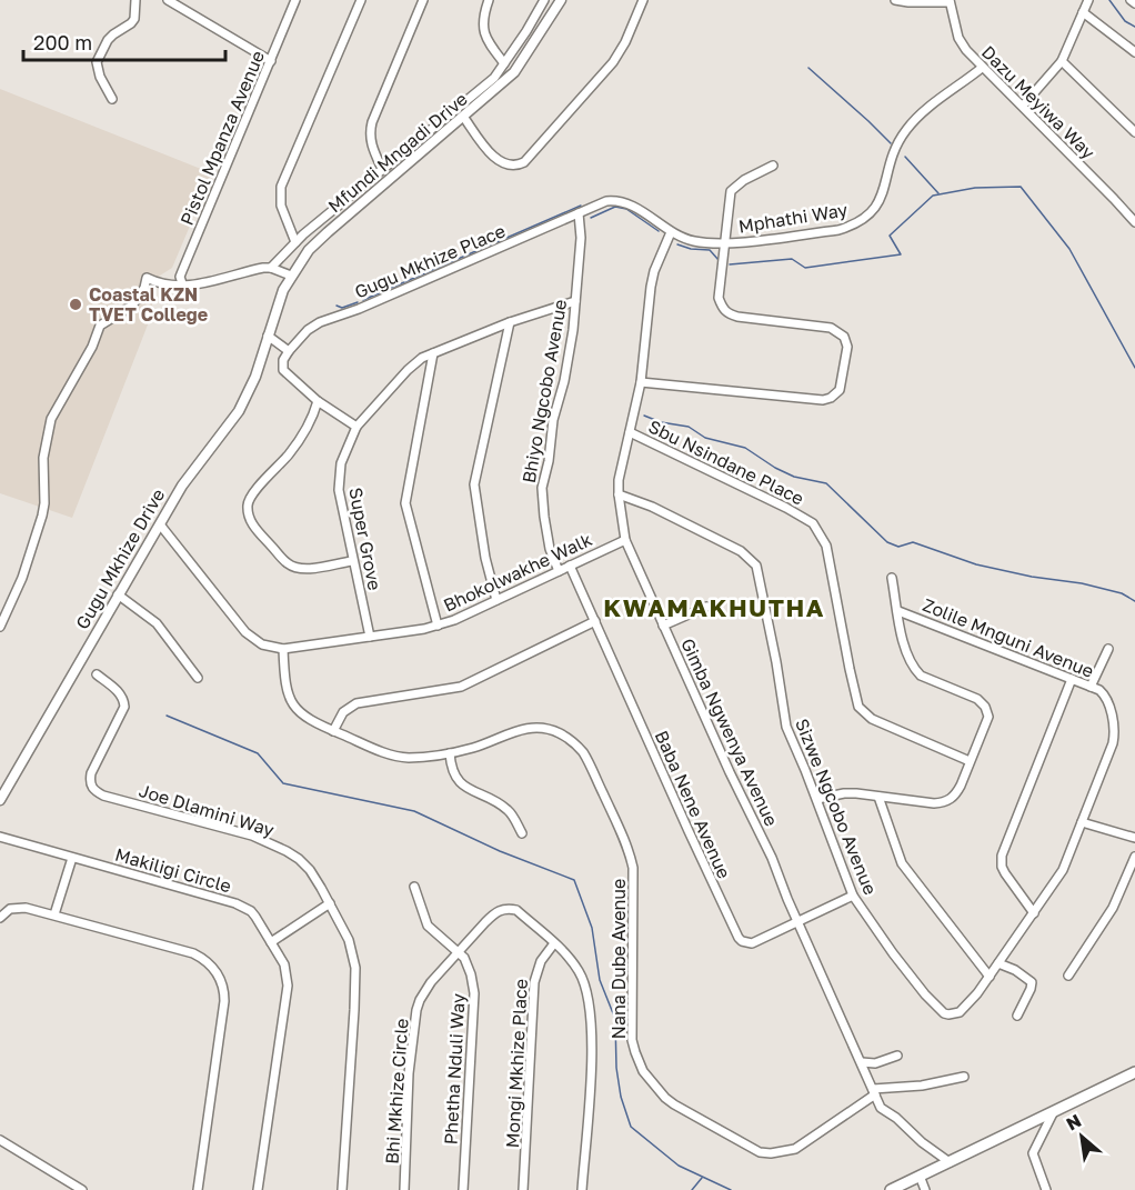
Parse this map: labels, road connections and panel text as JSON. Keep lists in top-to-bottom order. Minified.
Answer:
{"streets":{"street":["Dazu Meyiwa Way","Pistol Mpanza Avenue","Mfundi Mngadi Drive","Mphathi Way","Gugu Mkhize Place","Bhiyo Ngcobo Avenue","Sbu Nsindane Place","Super Grove","Gugu Mkhize Drive","Bhokolwakhe Walk","Zolile Mnguni Avenue","Gimba Ngwenya Avenue","Baba Nene Avenue","Sizwe Ngcobo Avenue","Joe Dlamini Way","Makiligi Circle","Nana Dube Avenue","Mongi Mkhize Place","Phetha Nduli Way","Bhi Mkhize Circle"]},"crossings":[["Dazu Meyiwa Way","Mphathi Way"],["Mfundi Mngadi Drive","Gugu Mkhize Drive"],["Mphathi Way","Gugu Mkhize Place"],["Mphathi Way","Gimba Ngwenya Avenue"],["Gugu Mkhize Place","Bhiyo Ngcobo Avenue"],["Bhiyo Ngcobo Avenue","Super Grove"],["Bhiyo Ngcobo Avenue","Bhokolwakhe Walk"],["Sbu Nsindane Place","Gimba Ngwenya Avenue"],["Super Grove","Bhokolwakhe Walk"],["Gugu Mkhize Drive","Bhokolwakhe Walk"],["Bhokolwakhe Walk","Gimba Ngwenya Avenue"],["Bhokolwakhe Walk","Baba Nene Avenue"],["Bhokolwakhe Walk","Nana Dube Avenue"],["Zolile Mnguni Avenue","Sizwe Ngcobo Avenue"],["Gimba Ngwenya Avenue","Baba Nene Avenue"],["Gimba Ngwenya Avenue","Sizwe Ngcobo Avenue"],["Gimba Ngwenya Avenue","Nana Dube Avenue"],["Baba Nene Avenue","Sizwe Ngcobo Avenue"],["Mongi Mkhize Place","Bhi Mkhize Circle"],["Phetha Nduli Way","Bhi Mkhize Circle"]],"districts":["KWAMAKHUTHA"],"places":["Coastal KZN TVET College"],"scale_bar":"200 m","north":"top left"}
